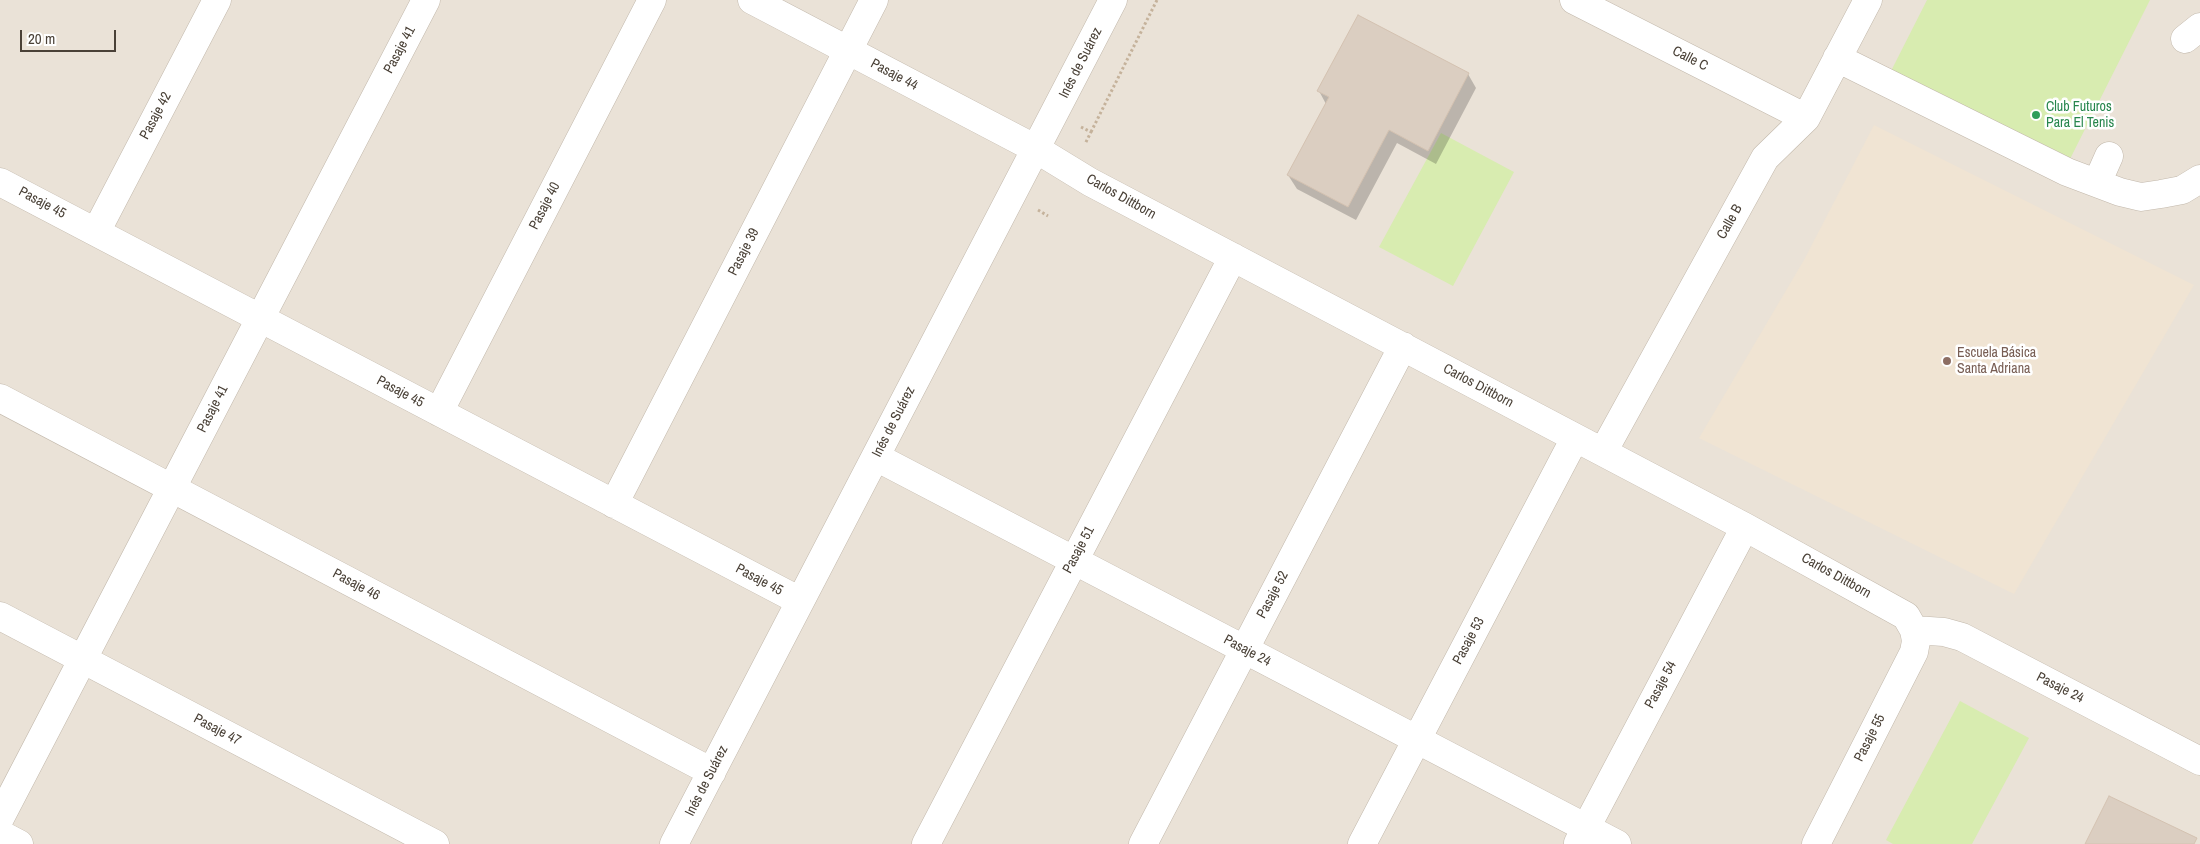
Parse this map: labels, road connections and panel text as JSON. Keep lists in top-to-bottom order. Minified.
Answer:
{"streets":{"street":["Pasaje 41","Calle C","Inés de Suárez","Pasaje 44","Pasaje 42","Carlos Dittborn","Pasaje 45","Pasaje 40","Calle B","Pasaje 39","Pasaje 51","Pasaje 46","Pasaje 52","Pasaje 53","Pasaje 24","Pasaje 54","Pasaje 47","Pasaje 55"]},"crossings":[["Pasaje 41","Pasaje 45"],["Pasaje 41","Pasaje 46"],["Pasaje 41","Pasaje 47"],["Calle C","Calle B"],["Inés de Suárez","Pasaje 44"],["Inés de Suárez","Carlos Dittborn"],["Inés de Suárez","Pasaje 45"],["Inés de Suárez","Pasaje 46"],["Inés de Suárez","Pasaje 24"],["Pasaje 44","Carlos Dittborn"],["Pasaje 44","Pasaje 39"],["Pasaje 42","Pasaje 45"],["Carlos Dittborn","Calle B"],["Carlos Dittborn","Pasaje 51"],["Carlos Dittborn","Pasaje 52"],["Carlos Dittborn","Pasaje 53"],["Carlos Dittborn","Pasaje 24"],["Carlos Dittborn","Pasaje 54"],["Carlos Dittborn","Pasaje 55"],["Pasaje 45","Pasaje 40"],["Pasaje 45","Pasaje 39"],["Pasaje 51","Pasaje 24"],["Pasaje 52","Pasaje 24"],["Pasaje 53","Pasaje 24"],["Pasaje 24","Pasaje 54"],["Pasaje 24","Pasaje 55"]],"places":["Club Futuros Para El Tenis","Escuela Básica Santa Adriana"],"scale_bar":"20 m"}
